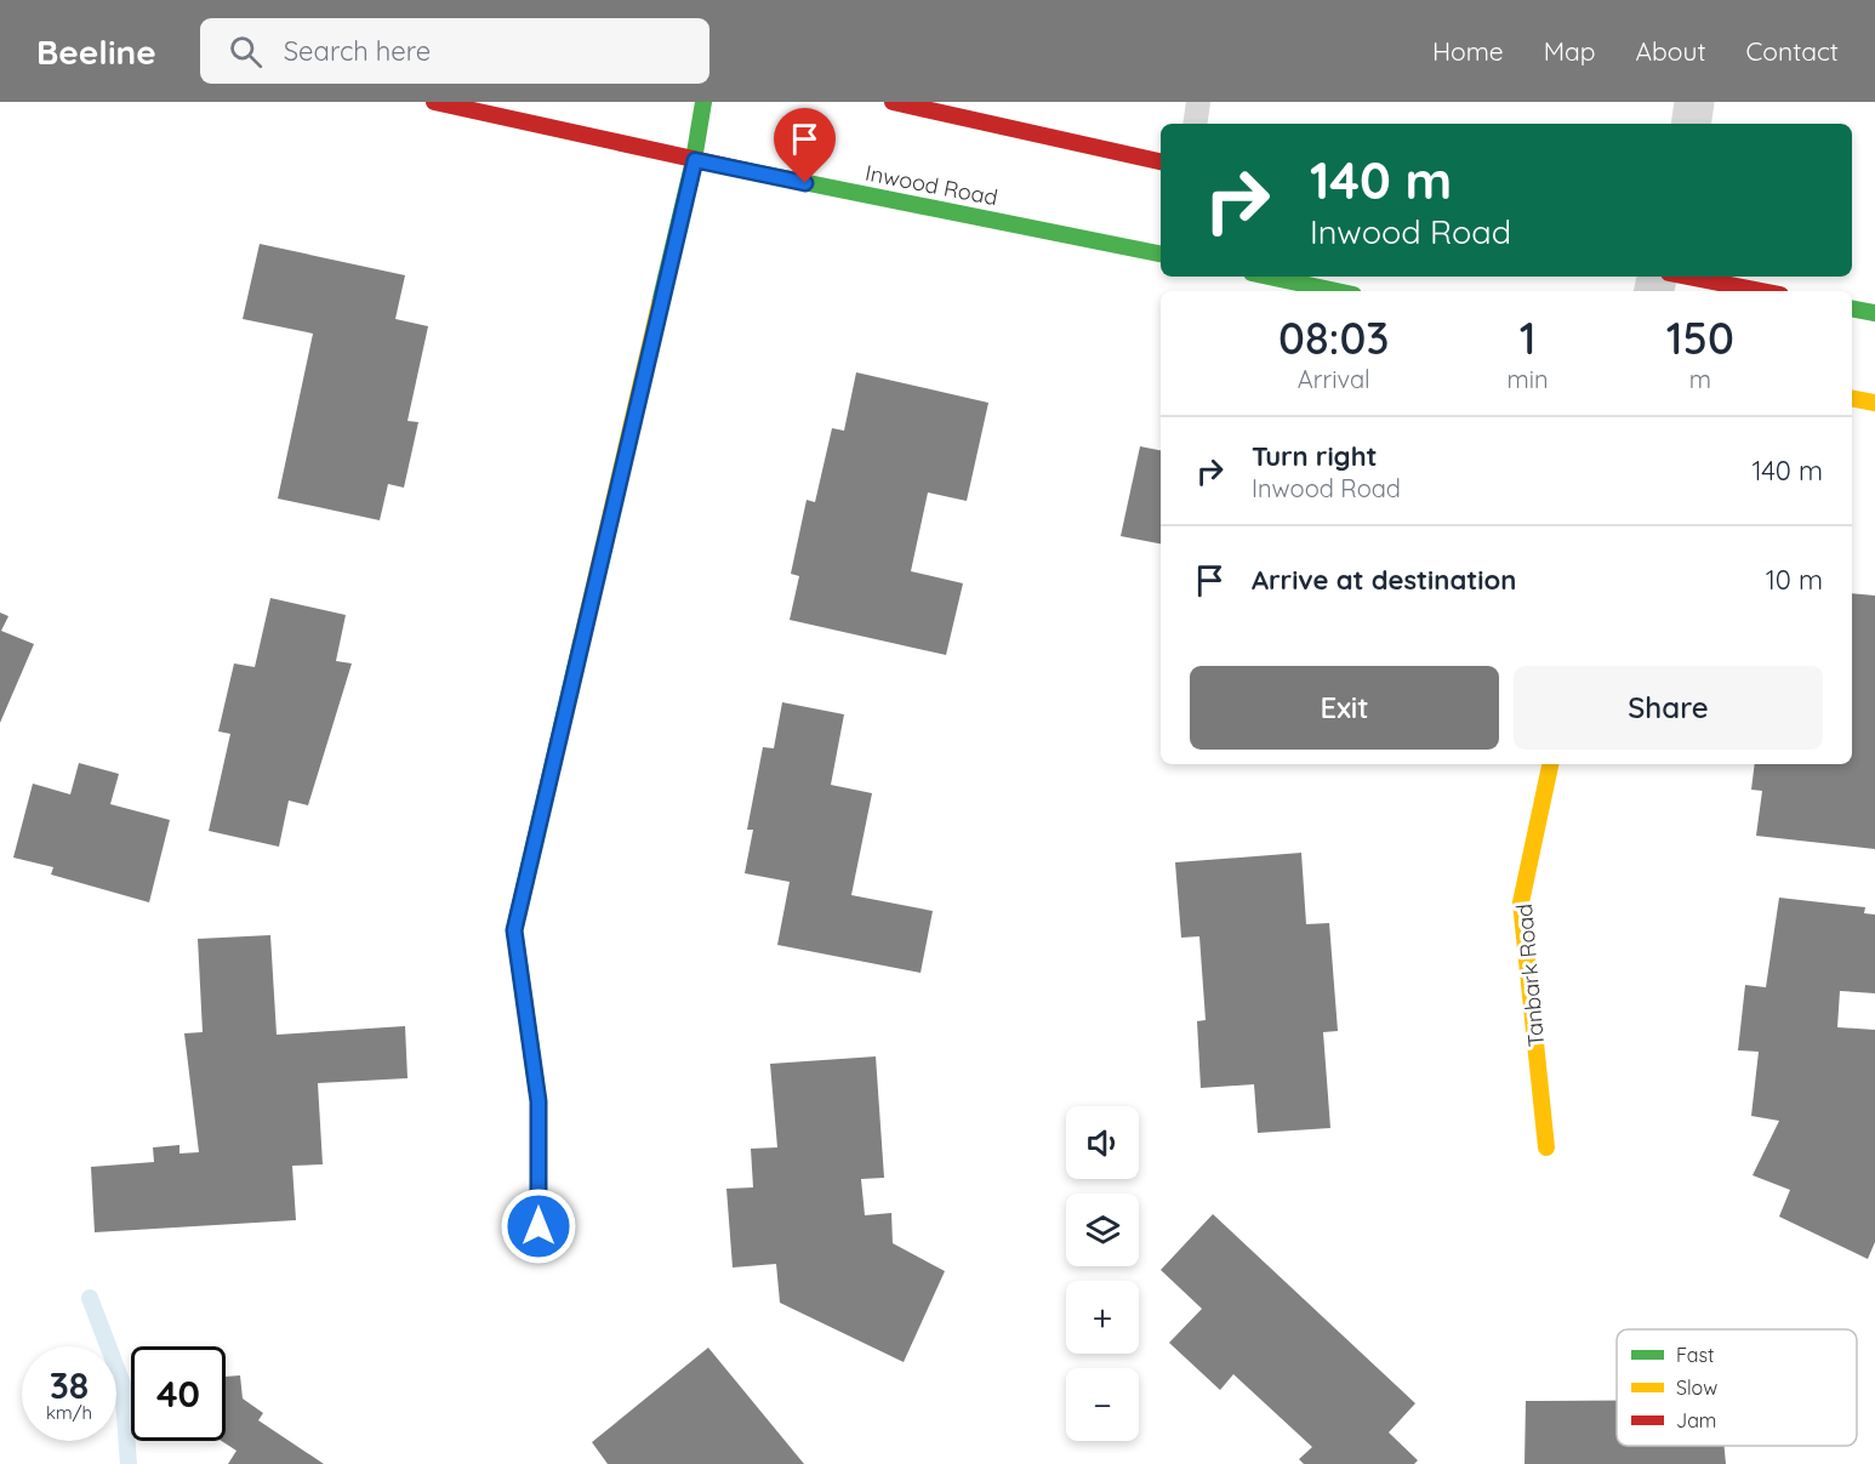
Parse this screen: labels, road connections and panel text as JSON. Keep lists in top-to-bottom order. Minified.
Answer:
{"streets":{"street":["Inwood Road","Tanbark Road"]},"legend":["Fast","Slow","Jam"],"page":{"header":"Beeline","search":"Search here","nav":["Home","Map","About","Contact"],"turn":["140 m","Inwood Road"],"eta":["08:03","Arrival","1","min","150","m"],"list":[{"name":"Turn right","note":"Inwood Road","value":"140 m"},{"name":"Arrive at destination","value":"10 m"}],"buttons":["Exit","Share"],"map_buttons":["+","−"],"speed":"38 km/h","limit":"40"}}
